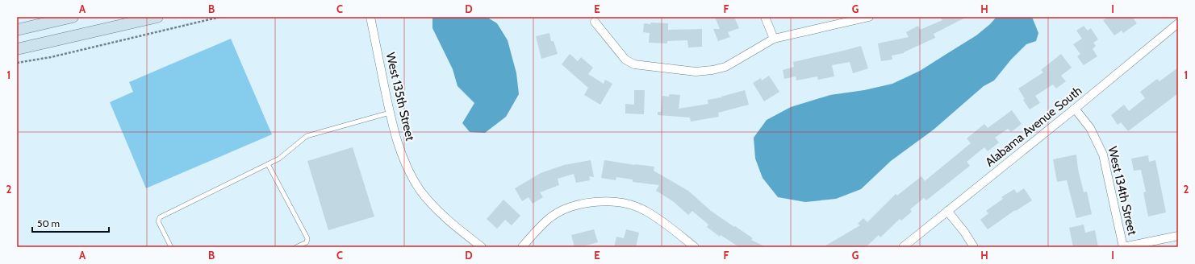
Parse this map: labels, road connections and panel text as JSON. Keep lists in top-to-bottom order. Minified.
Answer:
{"streets":{"street":["West 135th Street","Alabama Avenue South","West 134th Street"]},"crossings":[["Alabama Avenue South","West 134th Street"]],"scale_bar":"50 m","grid":{"columns":["A","B","C","D","E","F","G","H","I"],"rows":["1","2"]}}
